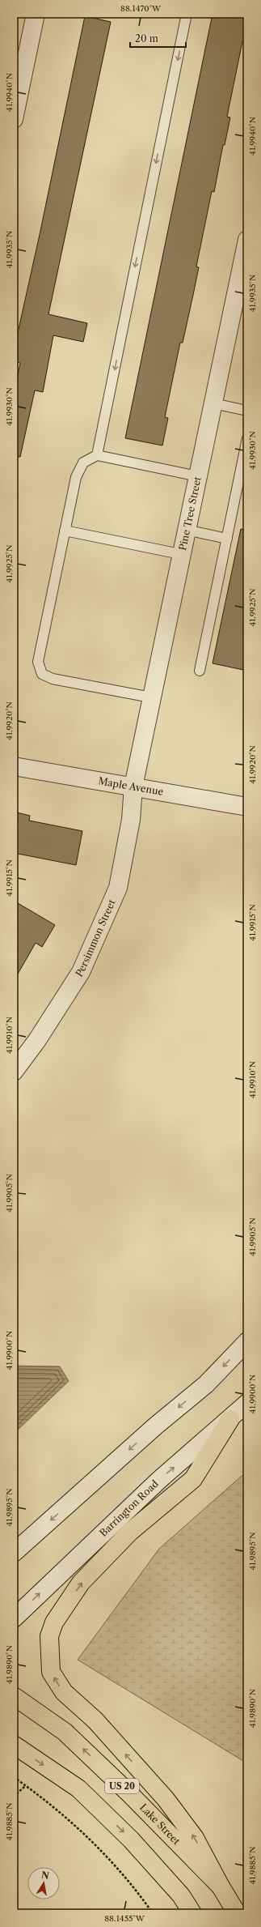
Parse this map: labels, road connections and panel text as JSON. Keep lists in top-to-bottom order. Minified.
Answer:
{"streets":{"highway":["US 20","Lake Street"],"street":["Pine Tree Street","Maple Avenue","Persimmon Street","Barrington Road"]},"crossings":[["Pine Tree Street","Maple Avenue"],["Pine Tree Street","Persimmon Street"],["Maple Avenue","Persimmon Street"]],"scale_bar":"20 m","north":"top","coordinates":["88.1470°W","41.9940°N","41.9935°N","41.9930°N","41.9925°N","41.9920°N","41.9915°N","41.9910°N","41.9905°N","41.9900°N","41.9895°N","41.9890°N","41.9885°N","88.1455°W"]}
